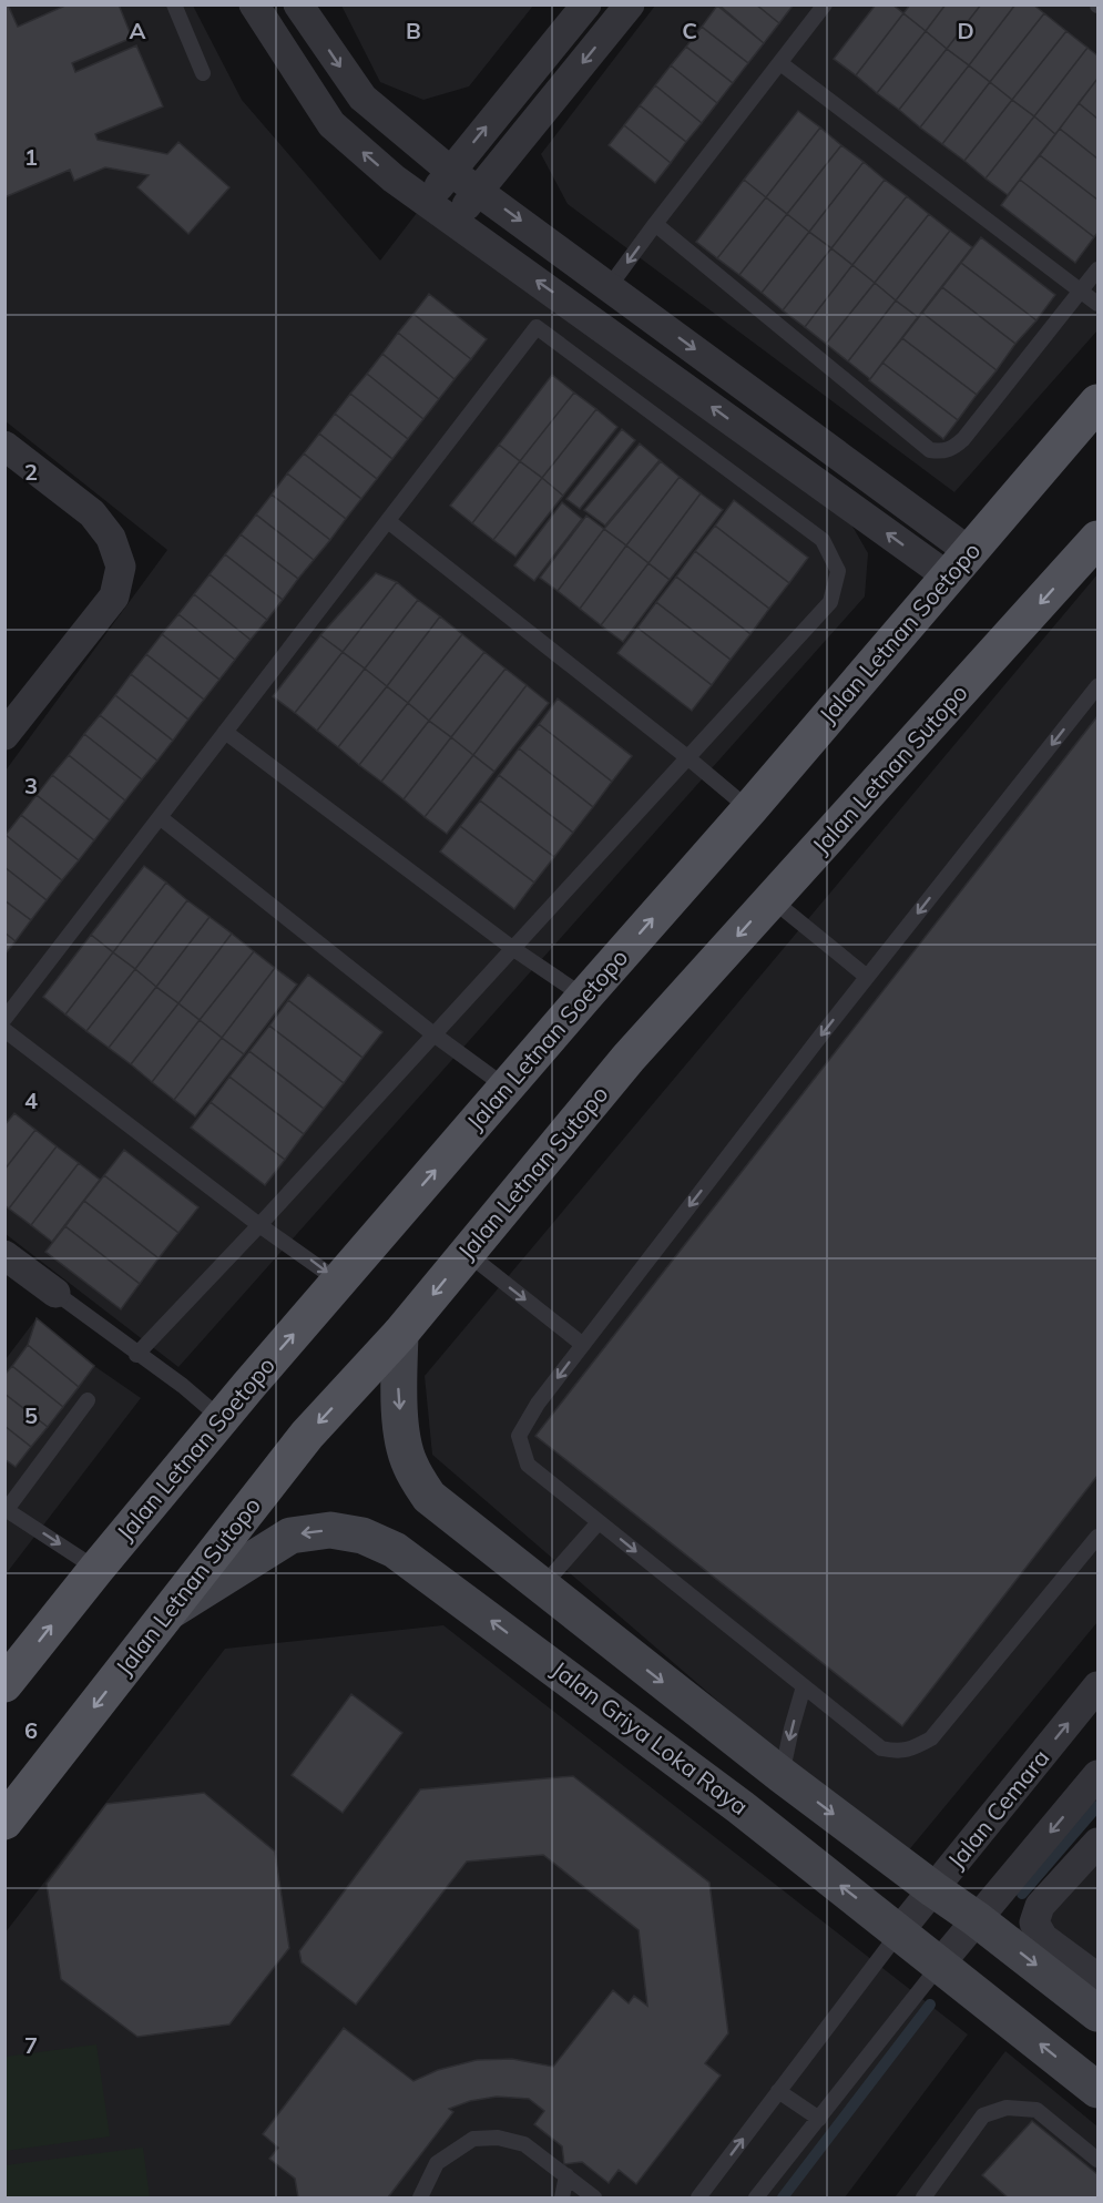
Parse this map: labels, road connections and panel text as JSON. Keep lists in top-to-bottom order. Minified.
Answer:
{"streets":{"main road":["Jalan Letnan Soetopo","Jalan Letnan Sutopo","Jalan Griya Loka Raya"],"street":["Jalan Cemara"]},"crossings":[["Jalan Letnan Sutopo","Jalan Griya Loka Raya"],["Jalan Griya Loka Raya","Jalan Cemara"]],"one_way":["Jalan Letnan Soetopo","Jalan Letnan Sutopo"],"grid":{"columns":["A","B","C","D"],"rows":["1","2","3","4","5","6","7"]}}
